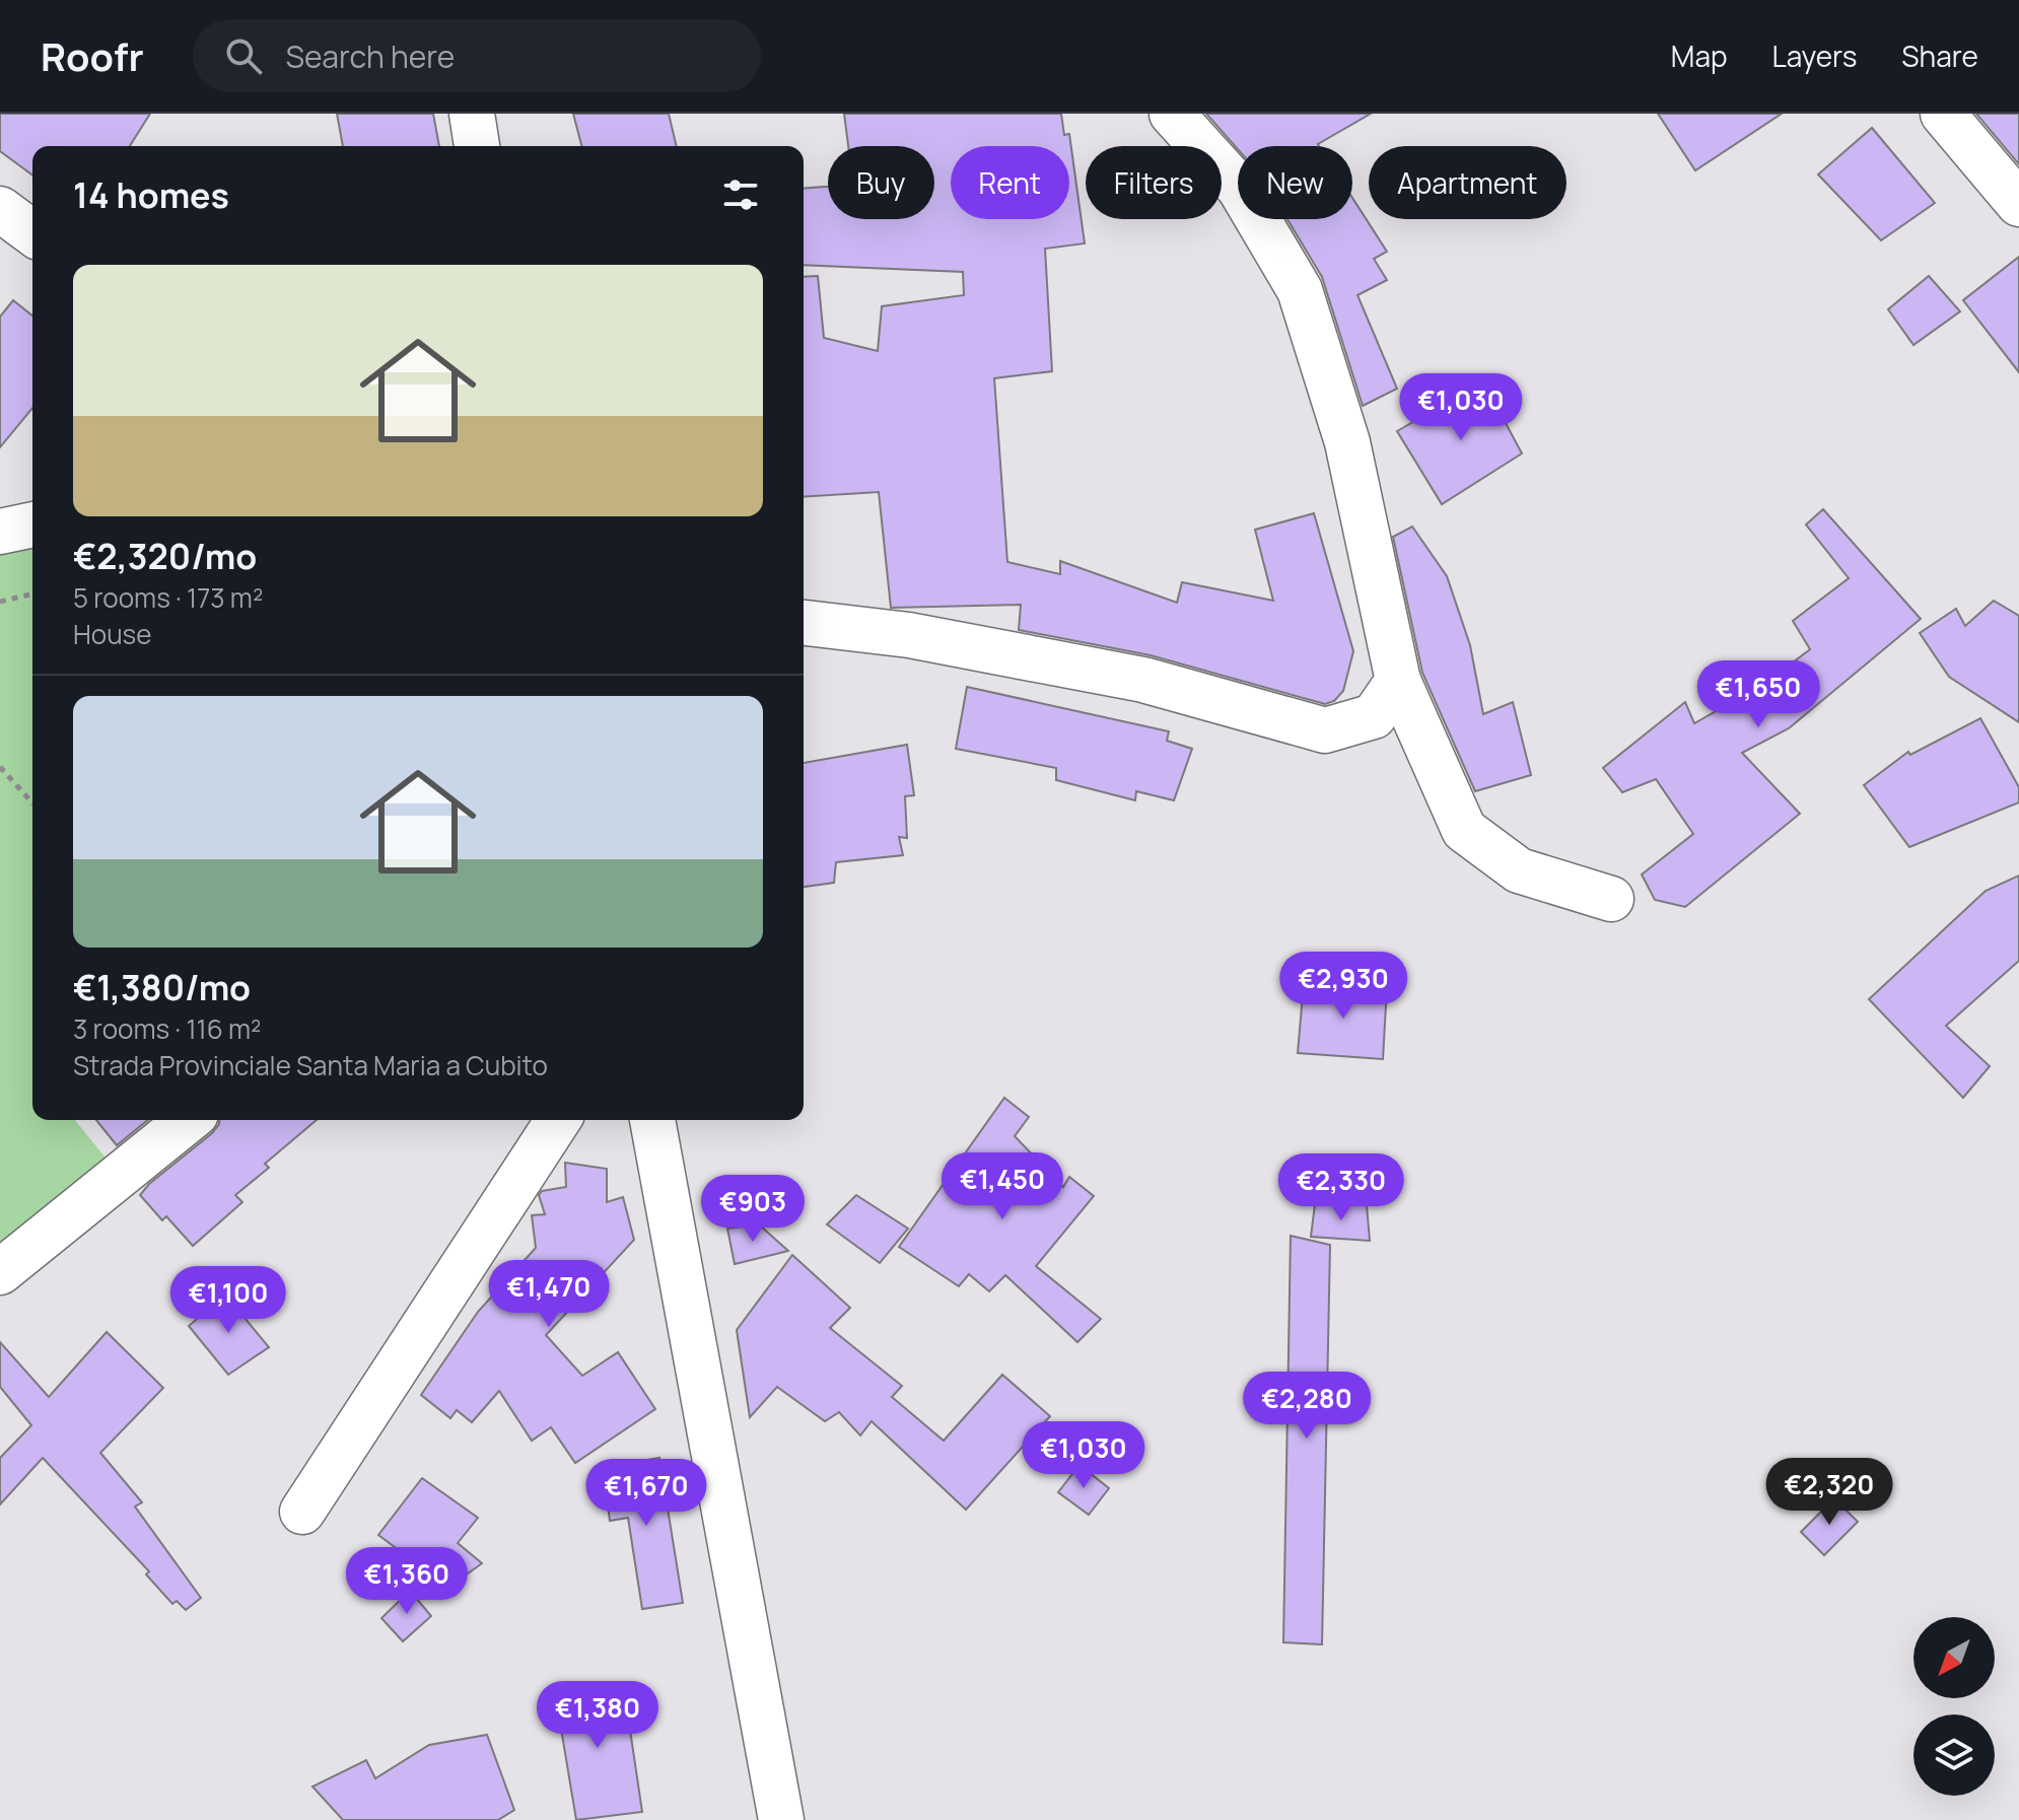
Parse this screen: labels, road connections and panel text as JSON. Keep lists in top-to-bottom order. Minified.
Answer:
{"north":"bottom left","page":{"header":"Roofr","search":"Search here","nav":["Map","Layers","Share"],"chip":["Buy","Rent","Filters","New","Apartment"],"heading":"14 homes","list":[{"name":"€2,320/mo","note":"5 rooms · 173 m² · House"},{"name":"€1,380/mo","note":"3 rooms · 116 m² · Strada Provinciale Santa Maria a Cubito"}],"price":["€1,030","€1,650","€2,930","€1,450","€2,330","€903","€1,470","€1,100","€2,280","€1,030","€2,320","€1,670","€1,360","€1,380"]}}
